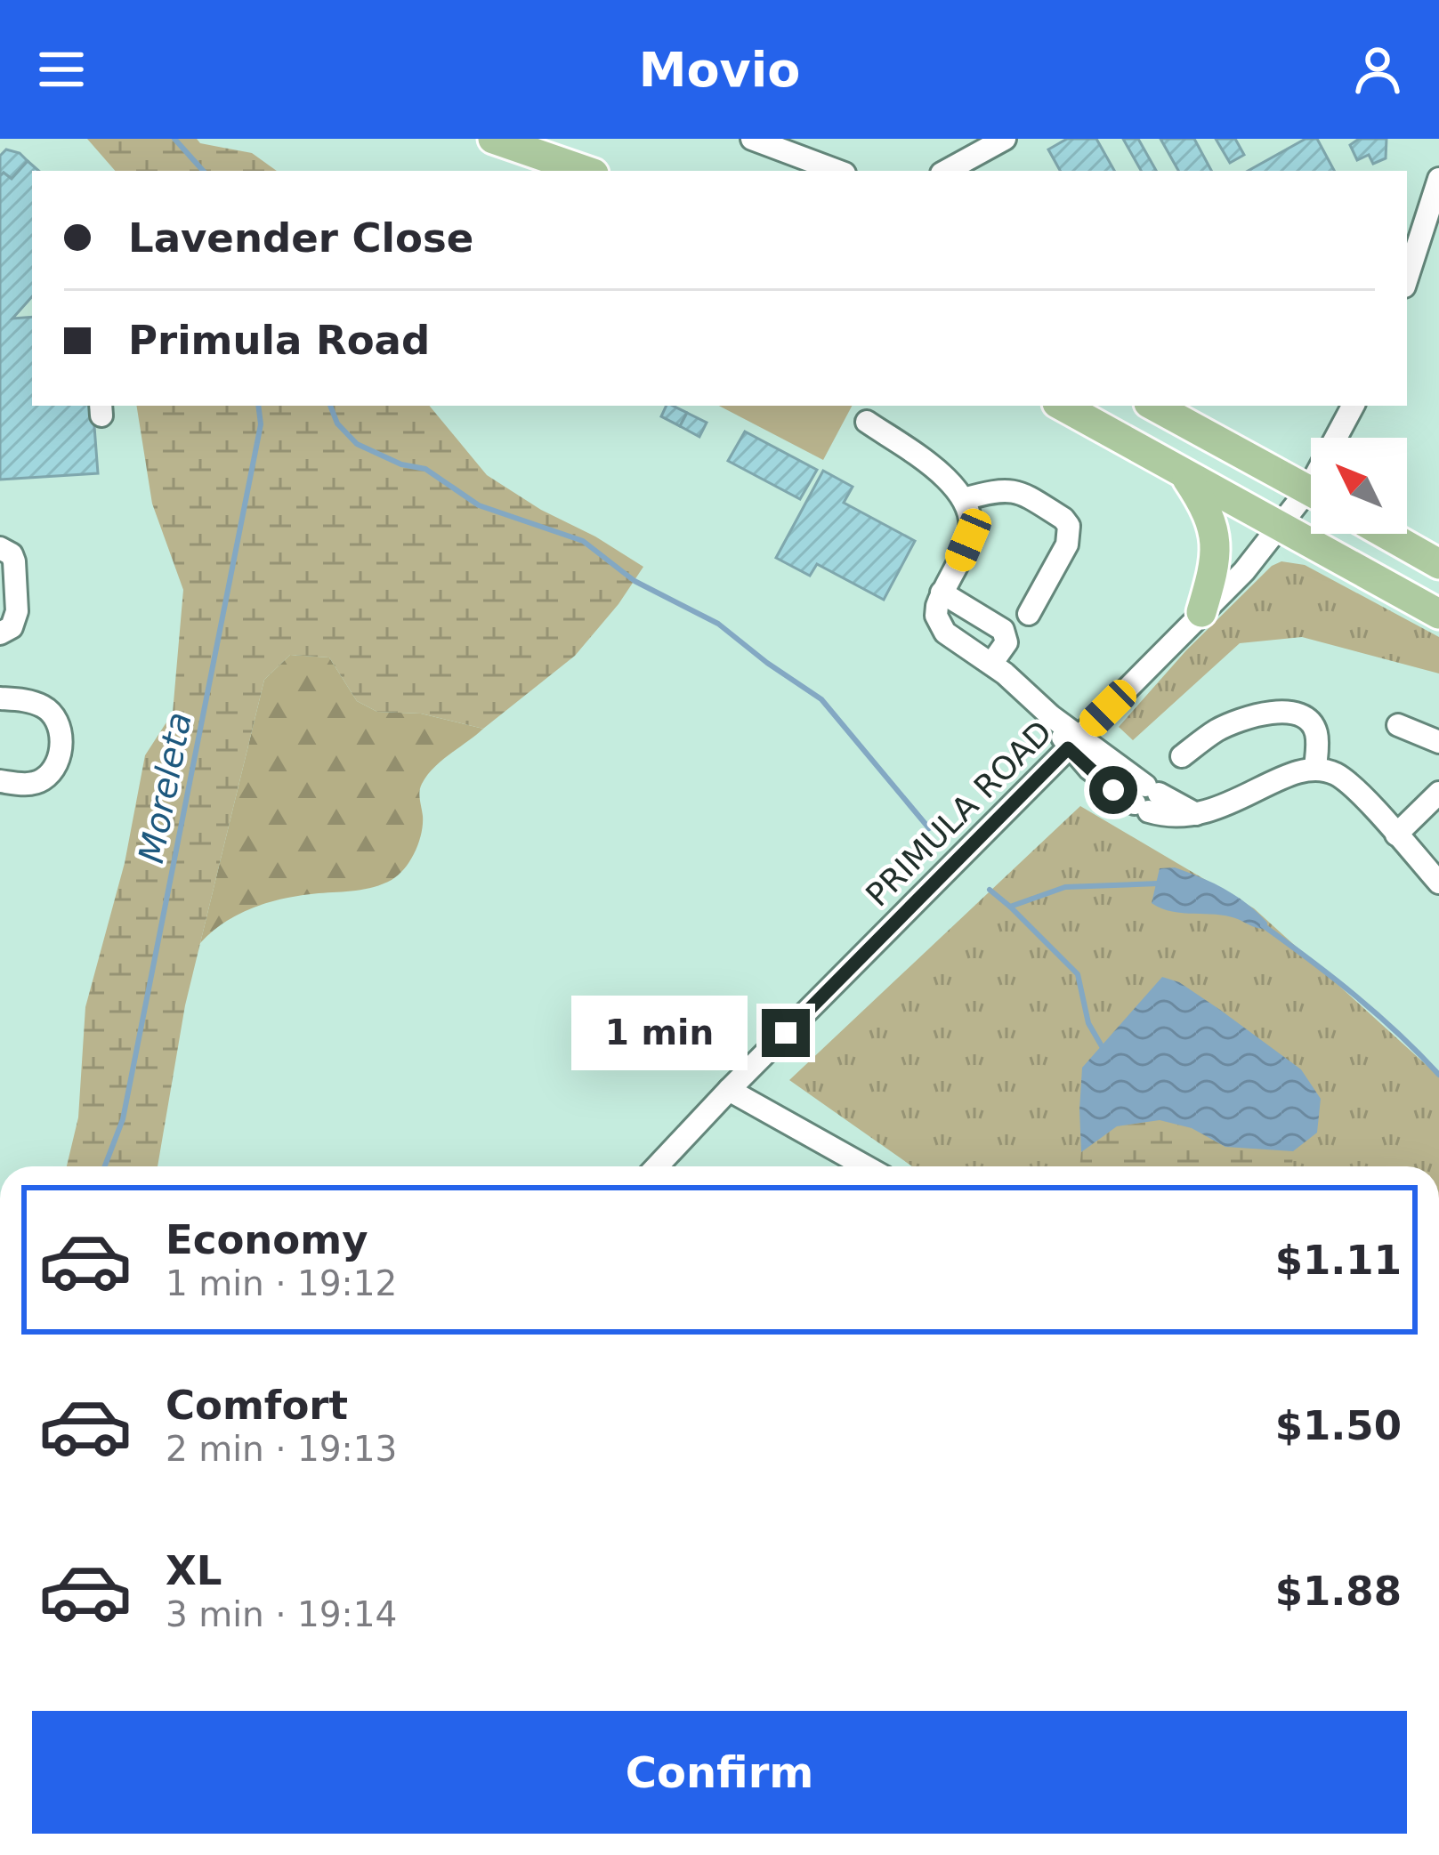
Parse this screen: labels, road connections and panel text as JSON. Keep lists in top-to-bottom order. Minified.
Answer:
{"streets":{"street":["PRIMULA ROAD"]},"water":["Moreleta"],"north":"top left","page":{"header":"Movio","banner":["Lavender Close","Primula Road"],"bubble":"1 min","list":[{"name":"Economy","note":"1 min · 19:12","value":"$1.11"},{"name":"Comfort","note":"2 min · 19:13","value":"$1.50"},{"name":"XL","note":"3 min · 19:14","value":"$1.88"}],"buttons":"Confirm"}}
